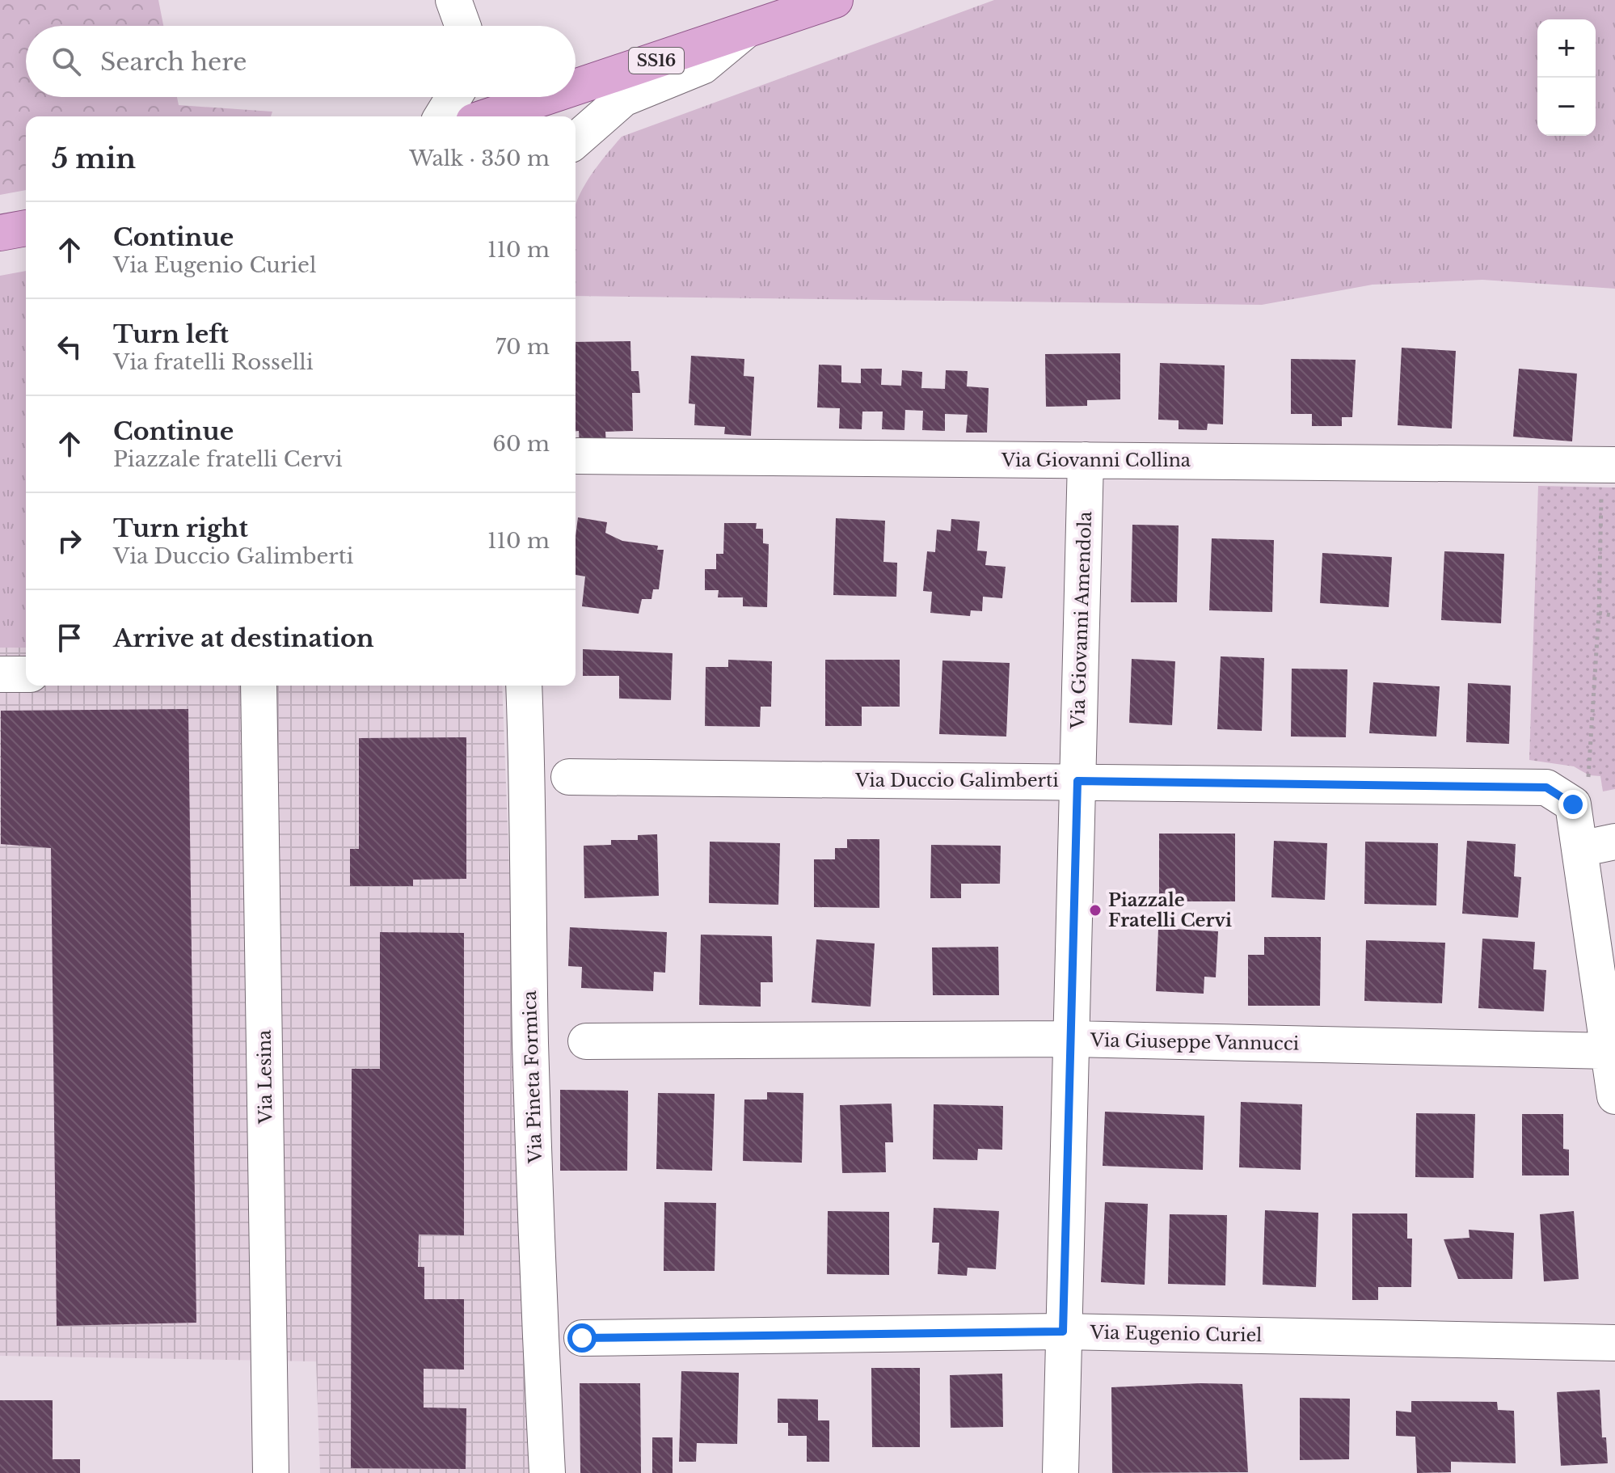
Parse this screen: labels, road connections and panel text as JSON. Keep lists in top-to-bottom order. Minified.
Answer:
{"streets":{"main road":["SS16"],"street":["Via Giovanni Collina","Via Giovanni Amendola","Via Duccio Galimberti","Via Giuseppe Vannucci","Via Lesina","Via Pineta Formica","Via Eugenio Curiel"]},"crossings":[["Via Giovanni Collina","Via Giovanni Amendola"],["Via Giovanni Amendola","Via Duccio Galimberti"]],"places":["Piazzale Fratelli Cervi"],"page":{"map_buttons":["+","−"],"search":"Search here","heading":["5 min","Walk · 350 m"],"list":[["Continue","Via Eugenio Curiel","110 m"],["Turn left","Via fratelli Rosselli","70 m"],["Continue","Piazzale fratelli Cervi","60 m"],["Turn right","Via Duccio Galimberti","110 m"],"Arrive at destination"]}}
